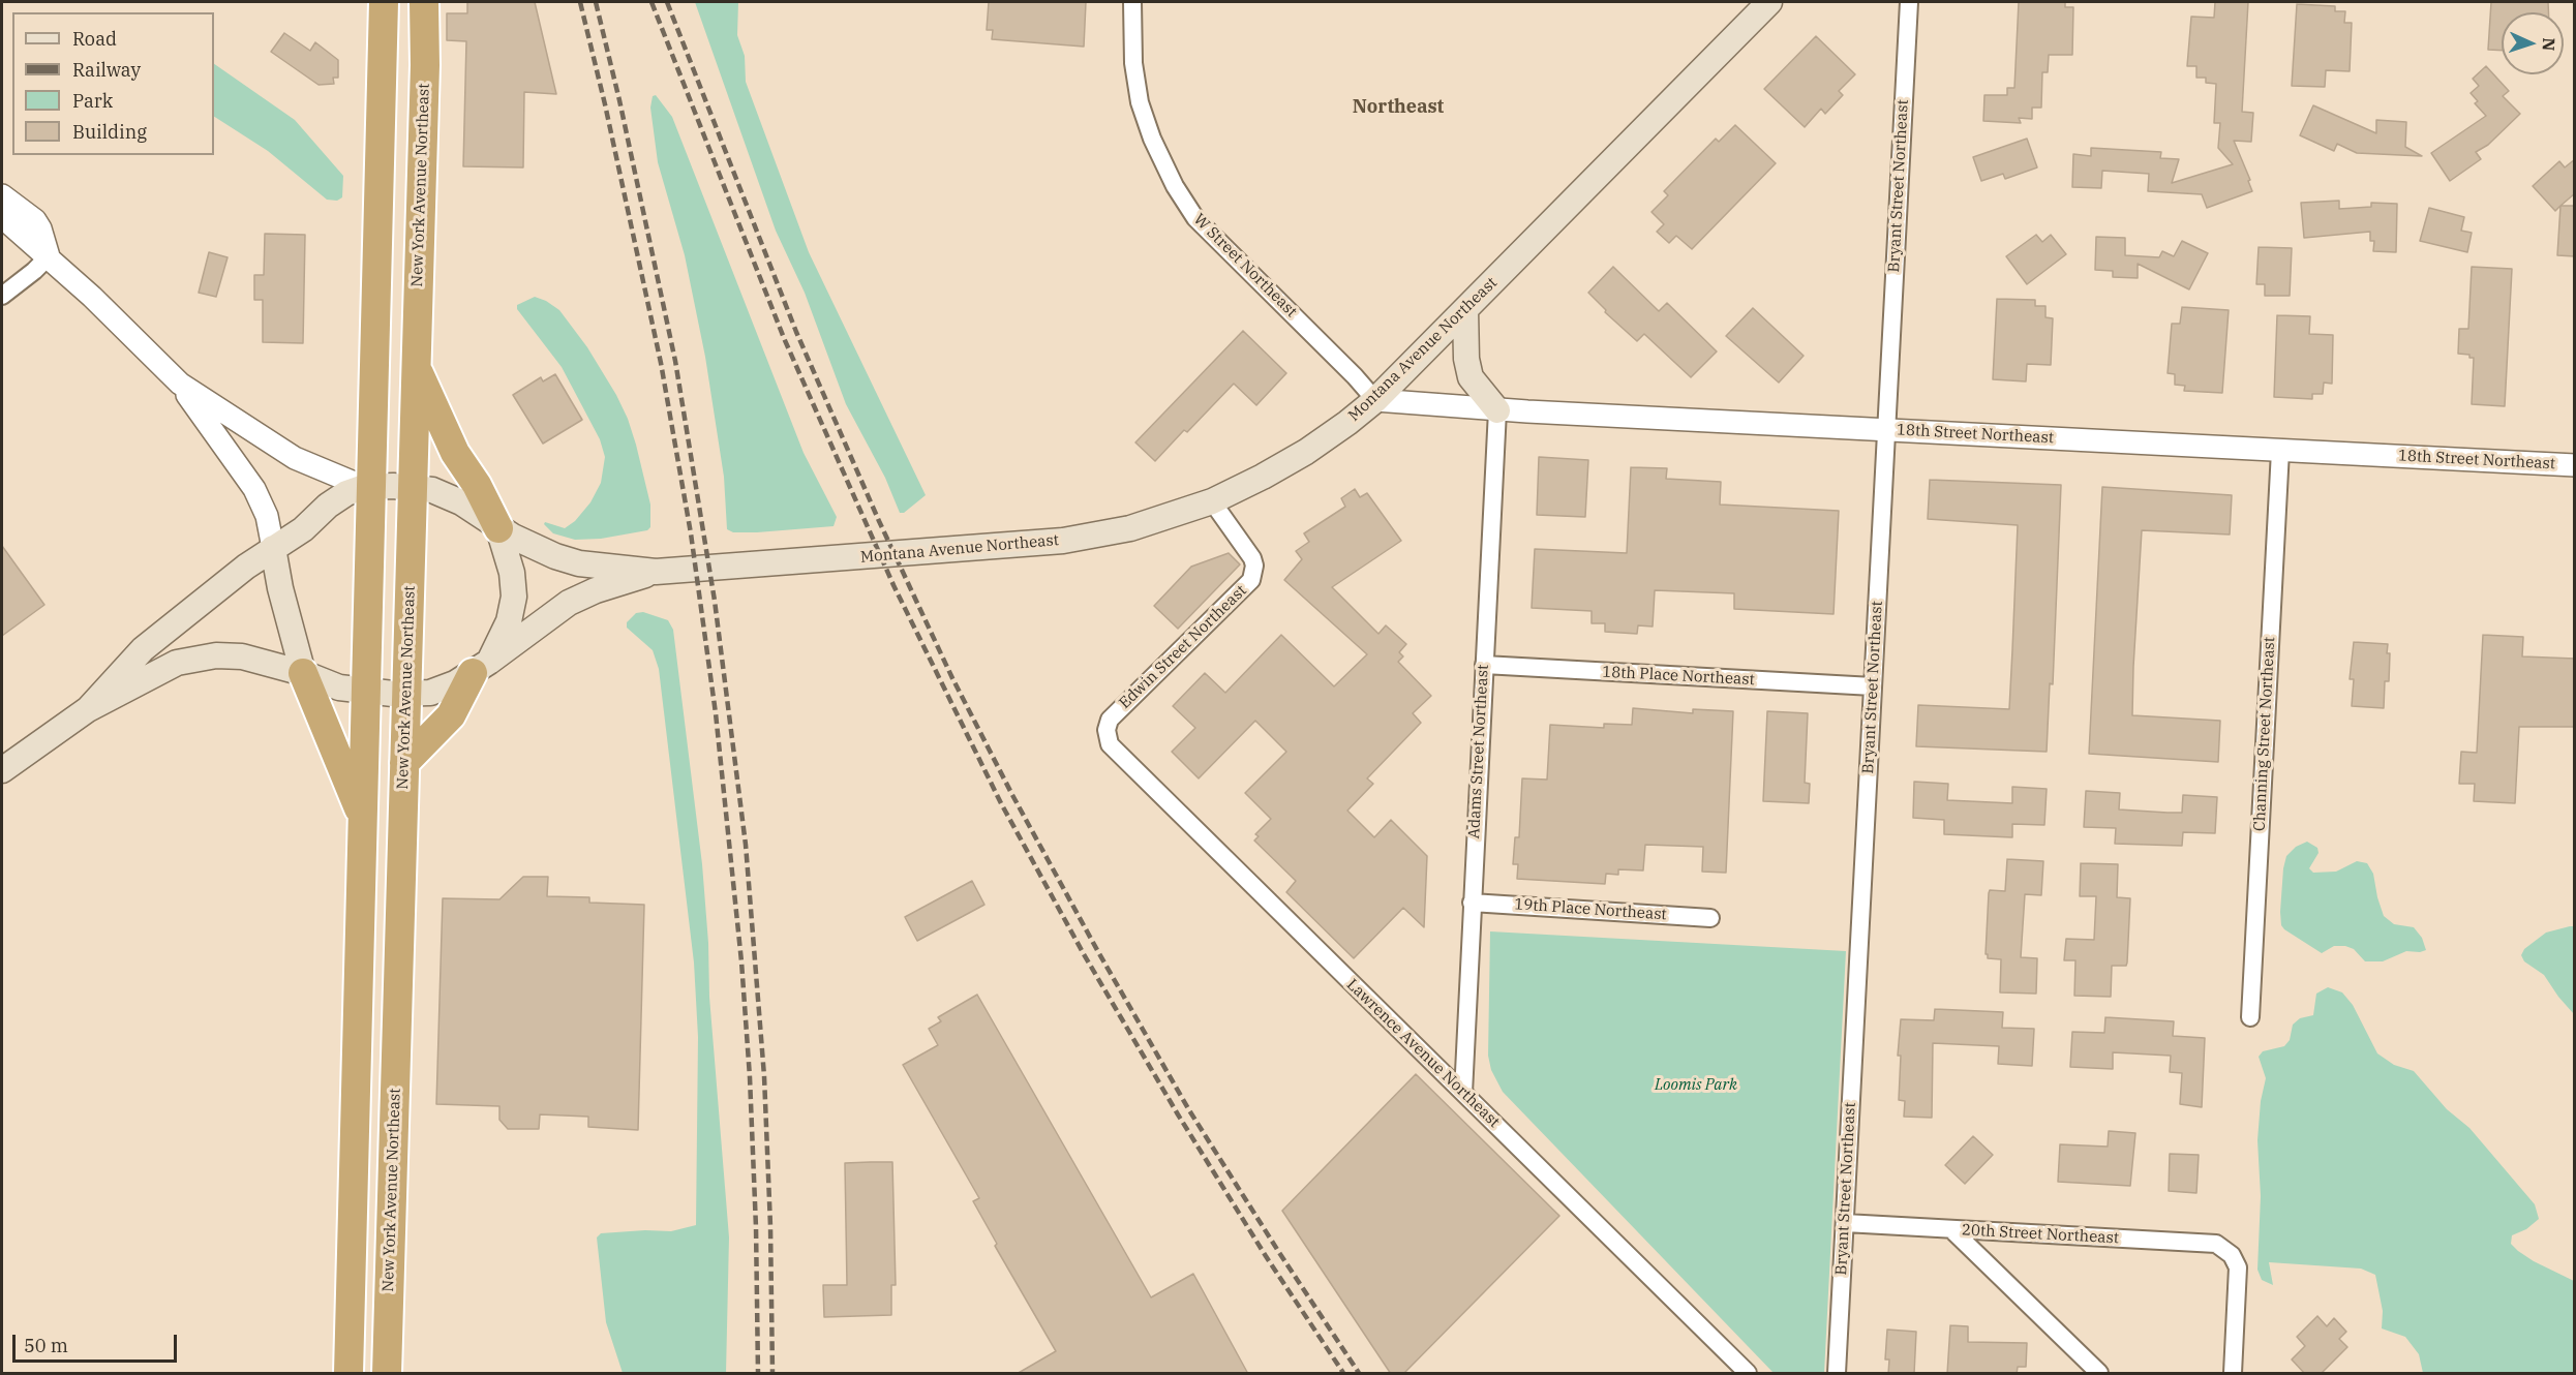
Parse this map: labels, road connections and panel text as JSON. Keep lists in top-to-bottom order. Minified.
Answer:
{"streets":{"highway":["New York Avenue Northeast"],"main road":["Montana Avenue Northeast"],"street":["Bryant Street Northeast","W Street Northeast","18th Street Northeast","Edwin Street Northeast","18th Place Northeast","Channing Street Northeast","Adams Street Northeast","19th Place Northeast","Lawrence Avenue Northeast","20th Street Northeast"]},"crossings":[["New York Avenue Northeast","Montana Avenue Northeast"],["Bryant Street Northeast","18th Street Northeast"],["Bryant Street Northeast","18th Place Northeast"],["Bryant Street Northeast","20th Street Northeast"],["W Street Northeast","Montana Avenue Northeast"],["W Street Northeast","18th Street Northeast"],["Montana Avenue Northeast","18th Street Northeast"],["Montana Avenue Northeast","Edwin Street Northeast"],["18th Street Northeast","Channing Street Northeast"],["18th Street Northeast","Adams Street Northeast"],["Edwin Street Northeast","Lawrence Avenue Northeast"],["18th Place Northeast","Adams Street Northeast"],["Adams Street Northeast","19th Place Northeast"],["Adams Street Northeast","Lawrence Avenue Northeast"]],"districts":["Northeast"],"parks":["Loomis Park"],"legend":["Road","Railway","Park","Building"],"scale_bar":"50 m","north":"right"}
